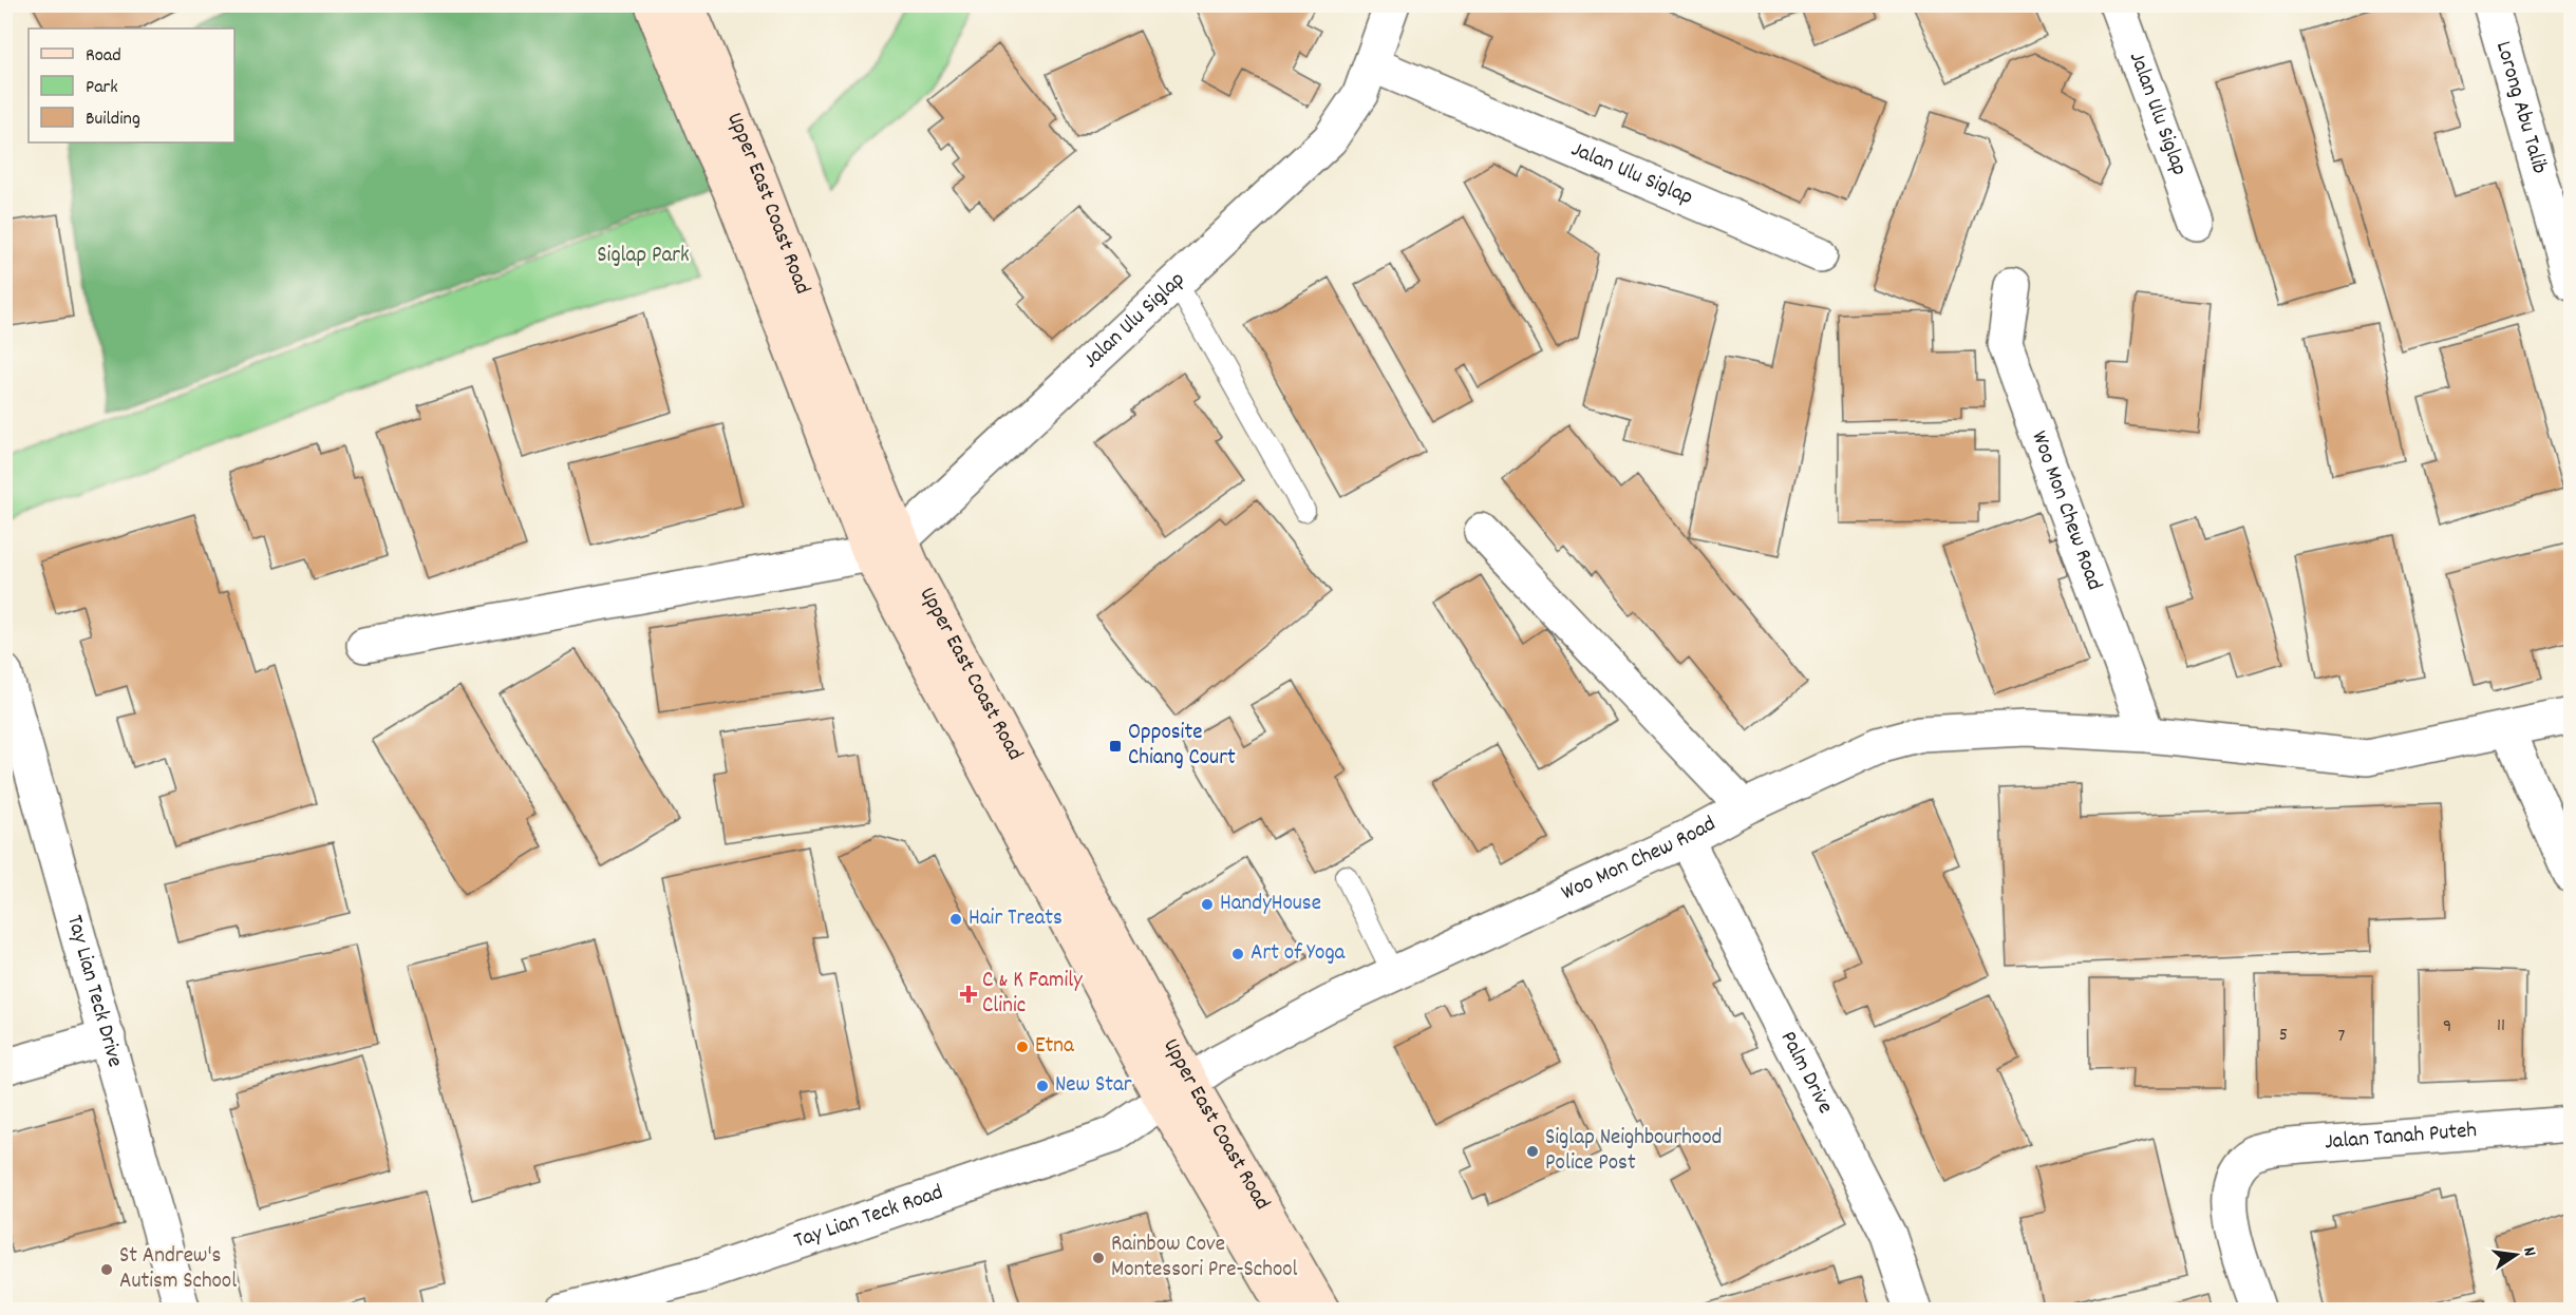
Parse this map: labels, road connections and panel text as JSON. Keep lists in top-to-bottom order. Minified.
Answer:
{"streets":{"main road":["Upper East Coast Road"],"street":["Lorong Abu Talib","Jalan Ulu Siglap","Woo Mon Chew Road","Tay Lian Teck Drive","Palm Drive","Jalan Tanah Puteh","Tay Lian Teck Road"]},"crossings":[["Jalan Ulu Siglap","Upper East Coast Road"],["Upper East Coast Road","Woo Mon Chew Road"],["Upper East Coast Road","Tay Lian Teck Road"],["Woo Mon Chew Road","Palm Drive"],["Woo Mon Chew Road","Tay Lian Teck Road"]],"parks":["Siglap Park"],"places":{"transit":["Opposite Chiang Court"],"other":["HandyHouse","Hair Treats","Art of Yoga","Etna","New Star","Siglap Neighbourhood Police Post","Rainbow Cove Montessori Pre-School","St Andrew's Autism School"],"health":["C & K Family Clinic"]},"house_numbers":["11","9","5","7"],"legend":["Road","Park","Building"],"north":"right"}
